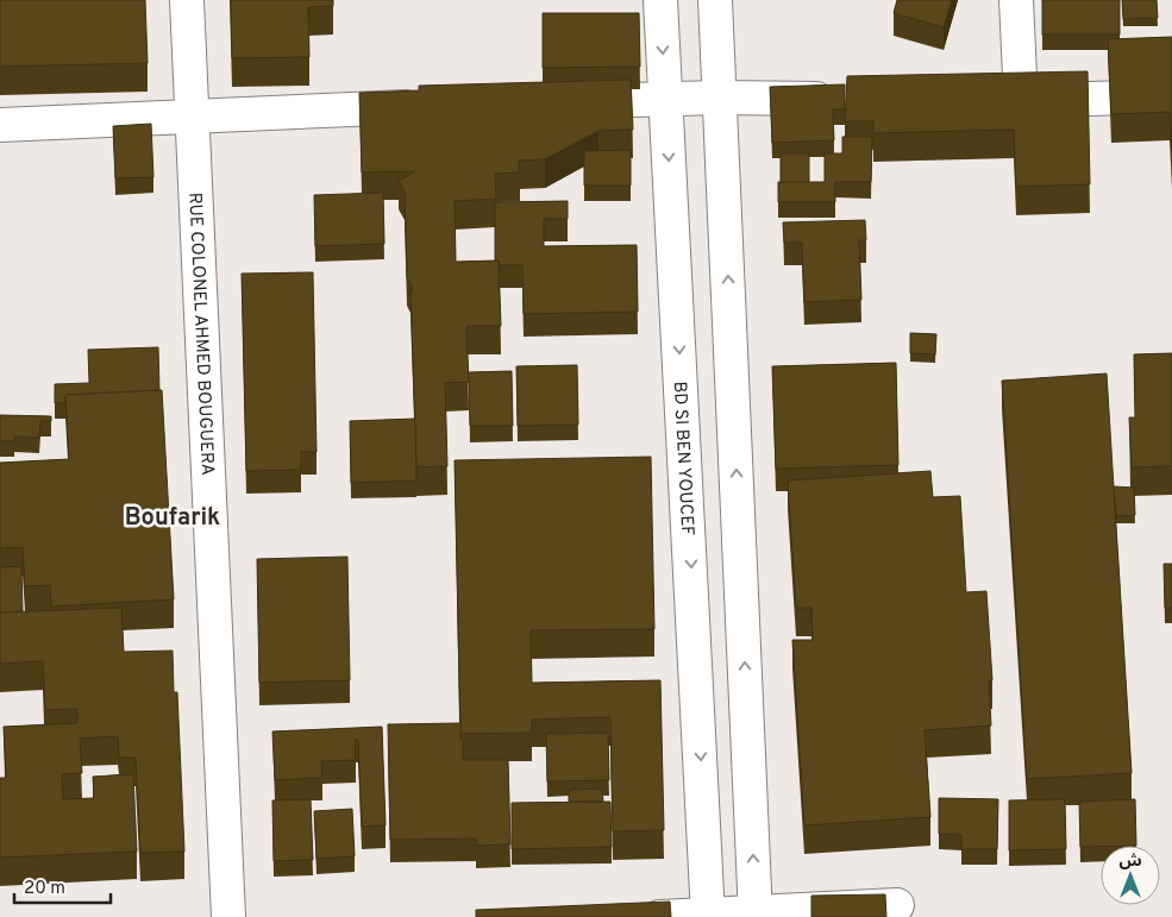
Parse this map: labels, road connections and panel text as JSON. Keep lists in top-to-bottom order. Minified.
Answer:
{"streets":{"street":["RUE COLONEL AHMED BOUGUERA","BD SI BEN YOUCEF"]},"districts":["Boufarik"],"scale_bar":"20 m","north":"top"}
